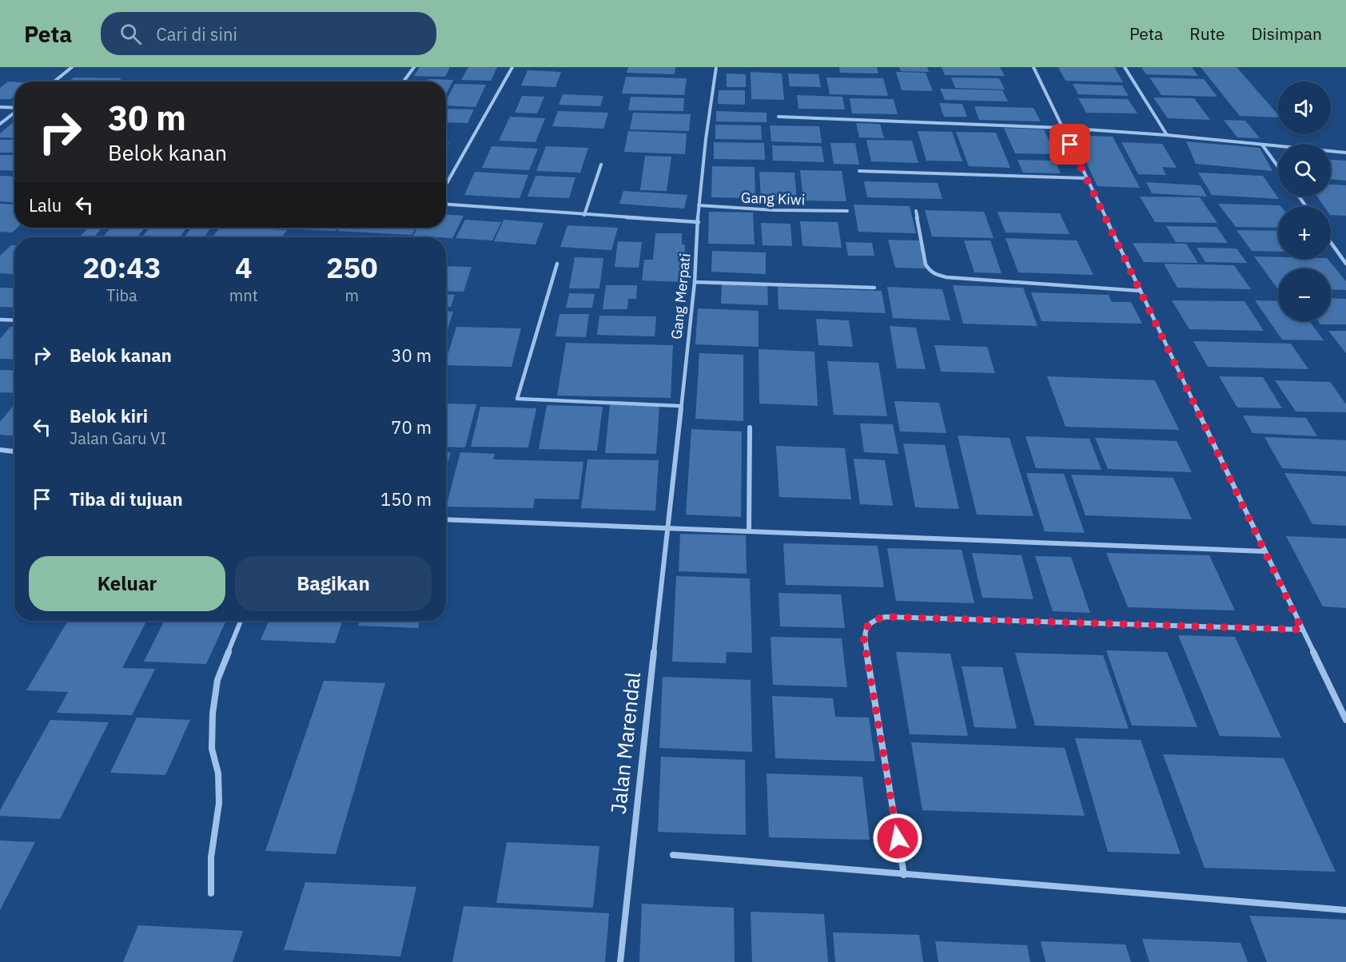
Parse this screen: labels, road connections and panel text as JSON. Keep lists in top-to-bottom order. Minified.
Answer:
{"streets":{"street":["Gang Kiwi","Gang Merpati","Jalan Marendal"]},"crossings":[["Gang Kiwi","Gang Merpati"],["Gang Merpati","Jalan Marendal"]],"page":{"header":"Peta","search":"Cari di sini","nav":["Peta","Rute","Disimpan"],"map_buttons":["+","−"],"turn":["30 m","Belok kanan"],"then":"Lalu","eta":["20:43","Tiba","4","mnt","250","m"],"list":[{"name":"Belok kanan","value":"30 m"},{"name":"Belok kiri","note":"Jalan Garu VI","value":"70 m"},{"name":"Tiba di tujuan","value":"150 m"}],"buttons":["Keluar","Bagikan"]}}
